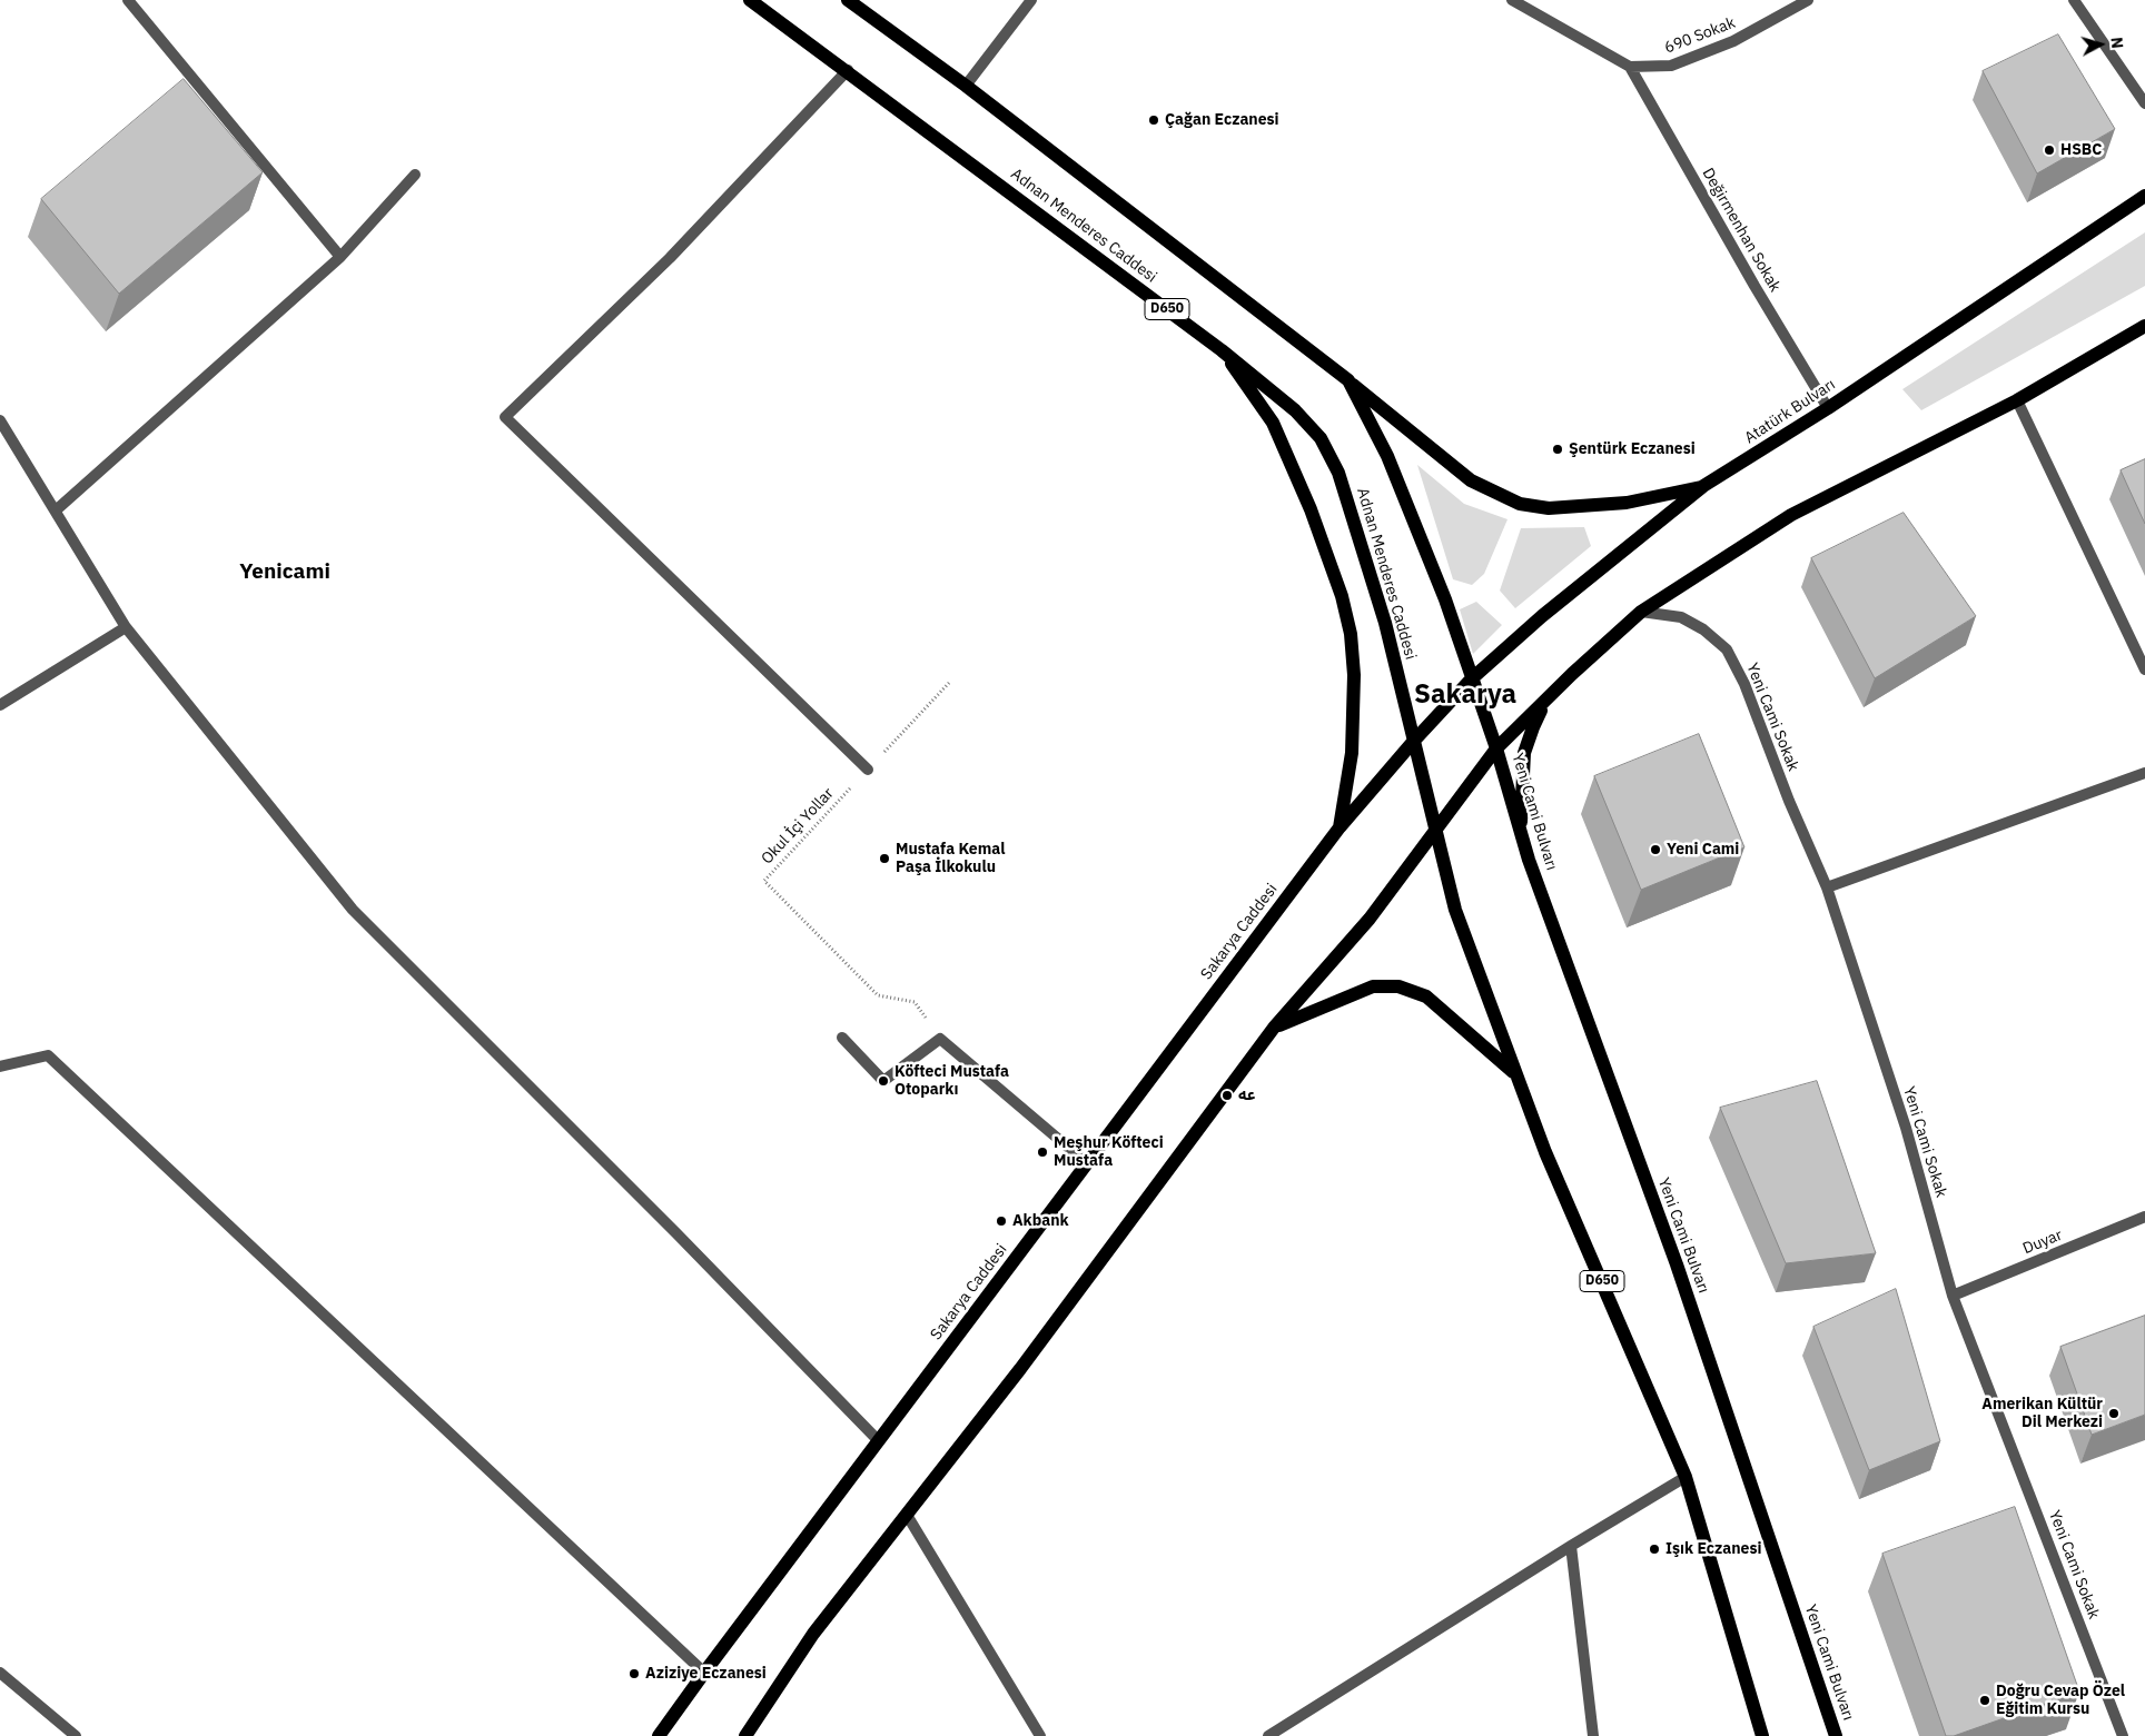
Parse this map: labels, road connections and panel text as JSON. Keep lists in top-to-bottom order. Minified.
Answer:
{"streets":{"main road":["Adnan Menderes Caddesi","D650","Atatürk Bulvarı","Yeni Cami Bulvarı","Sakarya Caddesi"],"street":["690 Sokak","Değirmenhan Sokak","Yeni Cami Sokak","Duyar"],"path":["Okul İçi Yollar"]},"crossings":[["690 Sokak","Değirmenhan Sokak"],["Adnan Menderes Caddesi","D650"],["Adnan Menderes Caddesi","Atatürk Bulvarı"],["Adnan Menderes Caddesi","Sakarya Caddesi"],["Değirmenhan Sokak","Atatürk Bulvarı"],["Atatürk Bulvarı","Yeni Cami Bulvarı"],["Atatürk Bulvarı","Sakarya Caddesi"],["Yeni Cami Sokak","Duyar"]],"districts":["Yenicami","Sakarya"],"places":["Çağan Eczanesi","HSBC","Şentürk Eczanesi","Yeni Cami","Mustafa Kemal Paşa İlkokulu","Köfteci Mustafa Otoparkı","عه","Meşhur Köfteci Mustafa","Akbank","Amerikan Kültür Dil Merkezi","Işık Eczanesi","Aziziye Eczanesi","Doğru Cevap Özel Eğitim Kursu"],"north":"right"}
